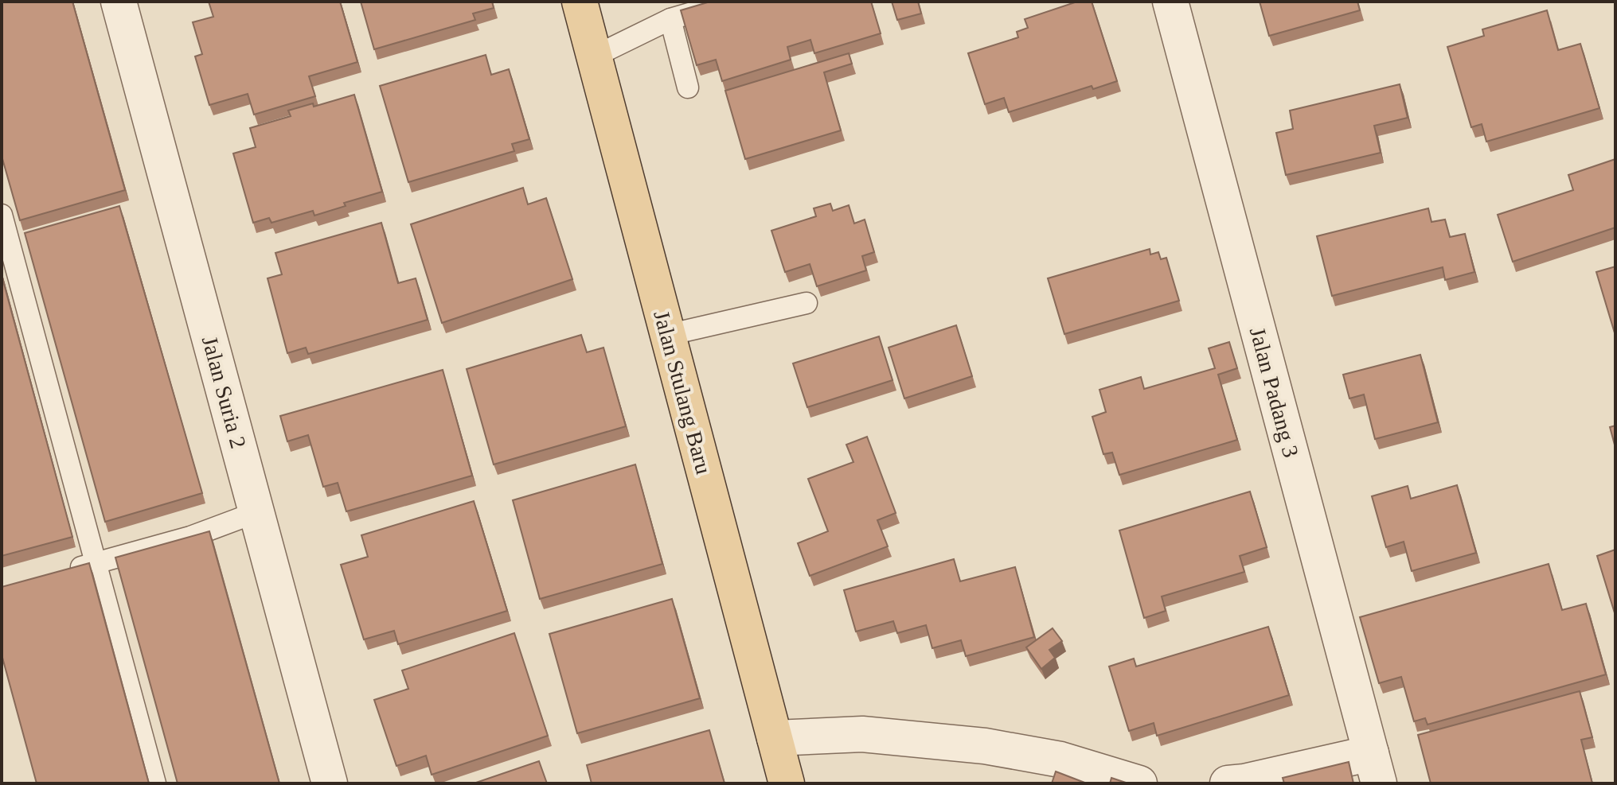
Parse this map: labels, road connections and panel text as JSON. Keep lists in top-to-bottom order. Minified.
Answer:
{"streets":{"main road":["Jalan Stulang Baru"],"street":["Jalan Suria 2","Jalan Padang 3"]}}
